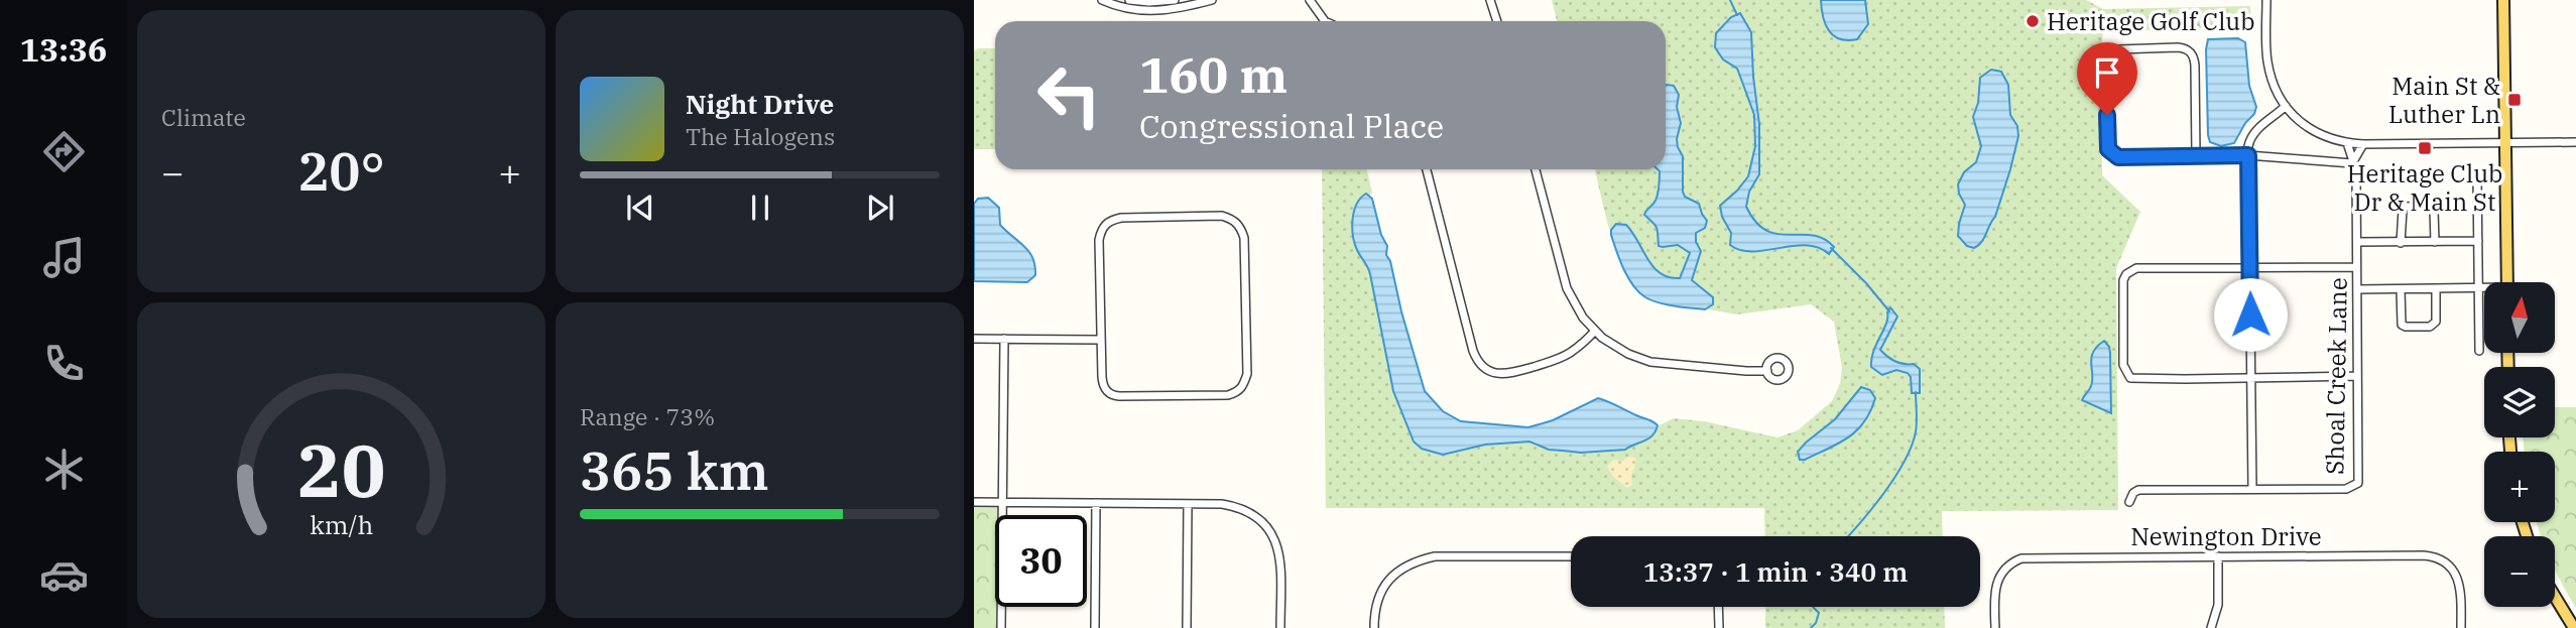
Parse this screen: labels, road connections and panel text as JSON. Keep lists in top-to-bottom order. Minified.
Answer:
{"streets":{"street":["Shoal Creek Lane","Newington Drive"]},"places":{"other":["Heritage Golf Club"],"transit":["Main St & Luther Ln","Heritage Club Dr & Main St"]},"north":"top","page":{"tabs":"13:36","tile":["Climate",["Range · 73%","365 km"]],"turn":["160 m","Congressional Place"],"song":["Night Drive","The Halogens"],"heat":["−","20°","+"],"map_buttons":["+","−"],"limit":"30","trip":"13:37 · 1 min · 340 m","gauge":["20","km/h"]}}
